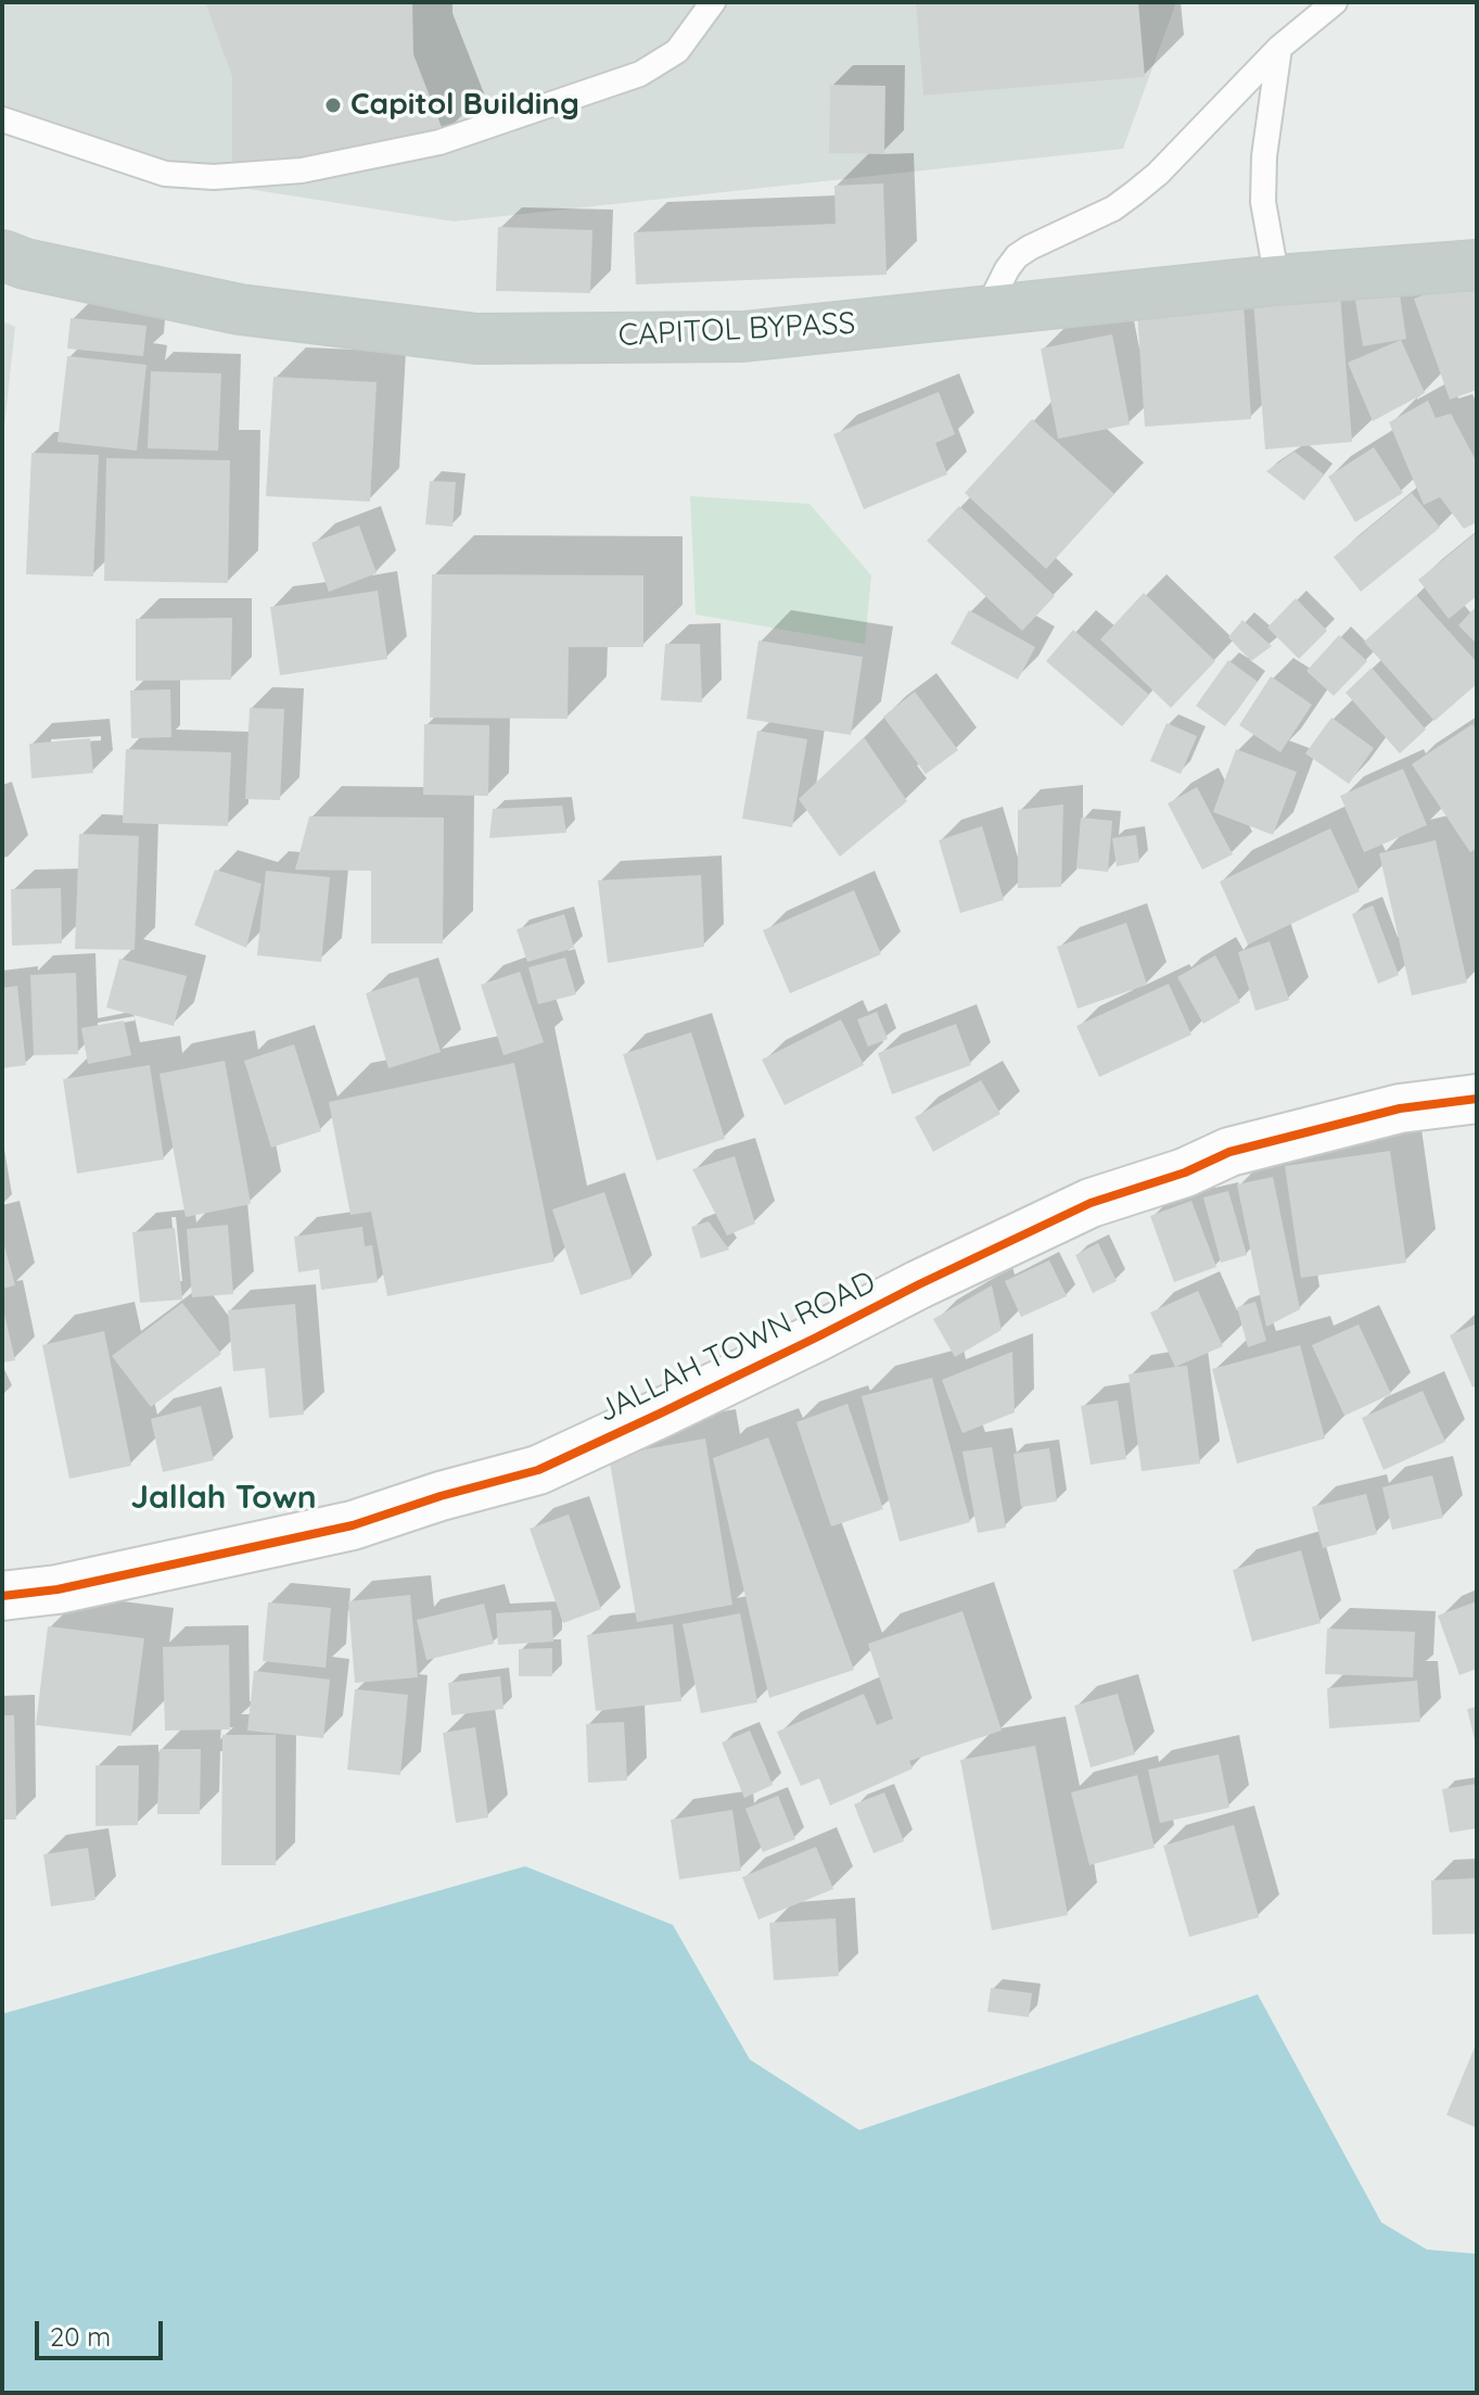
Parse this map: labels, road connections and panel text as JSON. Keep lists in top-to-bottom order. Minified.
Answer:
{"streets":{"highway":["CAPITOL BYPASS"],"street":["JALLAH TOWN ROAD"]},"districts":["Jallah Town"],"places":["Capitol Building"],"scale_bar":"20 m"}
